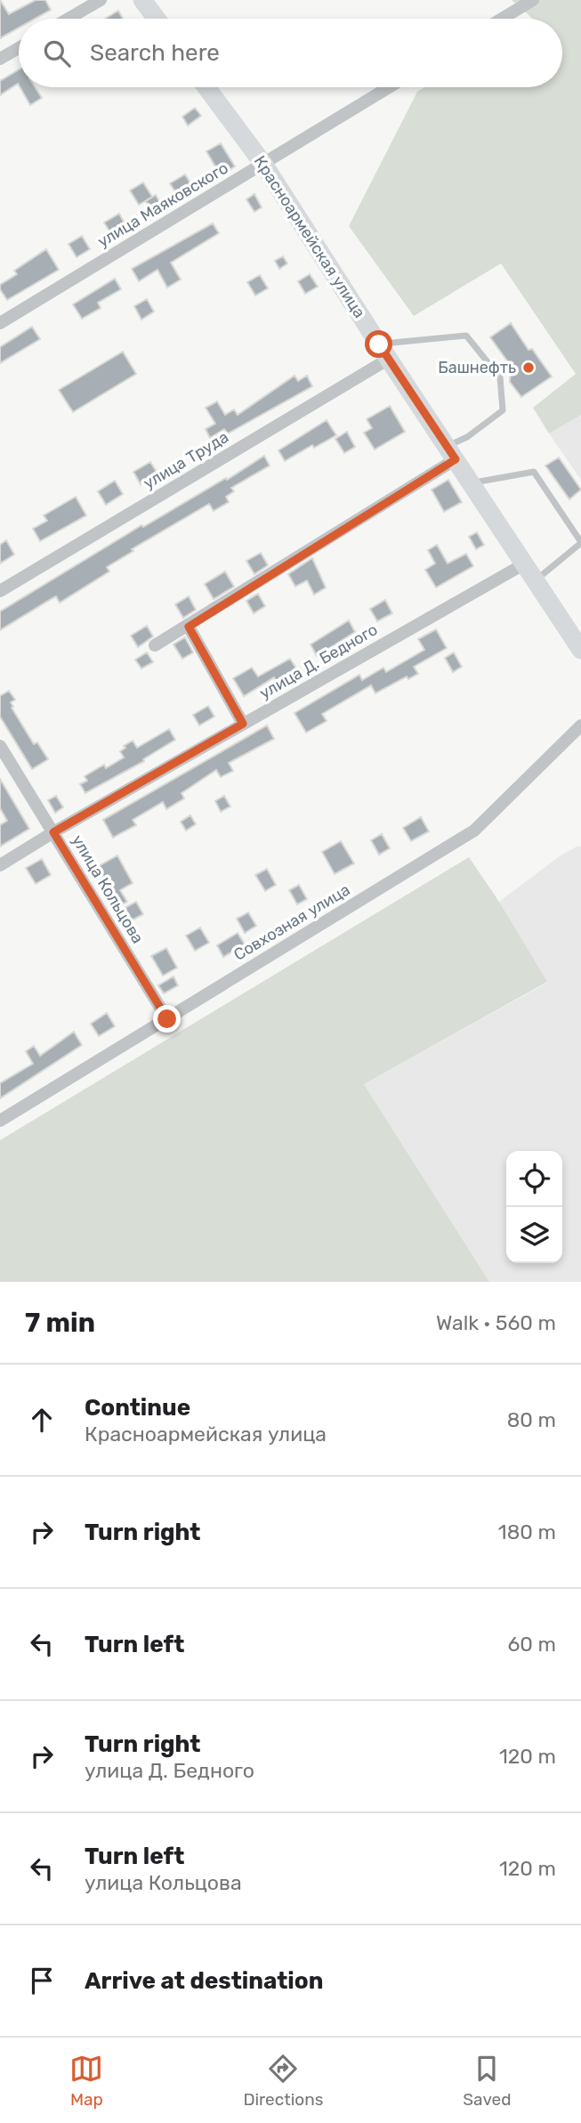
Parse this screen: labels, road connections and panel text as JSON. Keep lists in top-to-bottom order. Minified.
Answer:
{"streets":{"main road":["Красноармейская улица"],"street":["улица Маяковского","улица Труда","улица Д. Бедного","улица Кольцова","Совхозная улица"]},"crossings":[["улица Маяковского","Красноармейская улица"],["Красноармейская улица","улица Труда"],["Красноармейская улица","улица Д. Бедного"],["улица Д. Бедного","улица Кольцова"],["улица Кольцова","Совхозная улица"]],"places":["Башнефть"],"page":{"search":"Search here","heading":["7 min","Walk · 560 m"],"list":[["Continue","Красноармейская улица","80 m"],["Turn right","180 m"],["Turn left","60 m"],["Turn right","улица Д. Бедного","120 m"],["Turn left","улица Кольцова","120 m"],"Arrive at destination"],"nav":["Map","Directions","Saved"]}}
